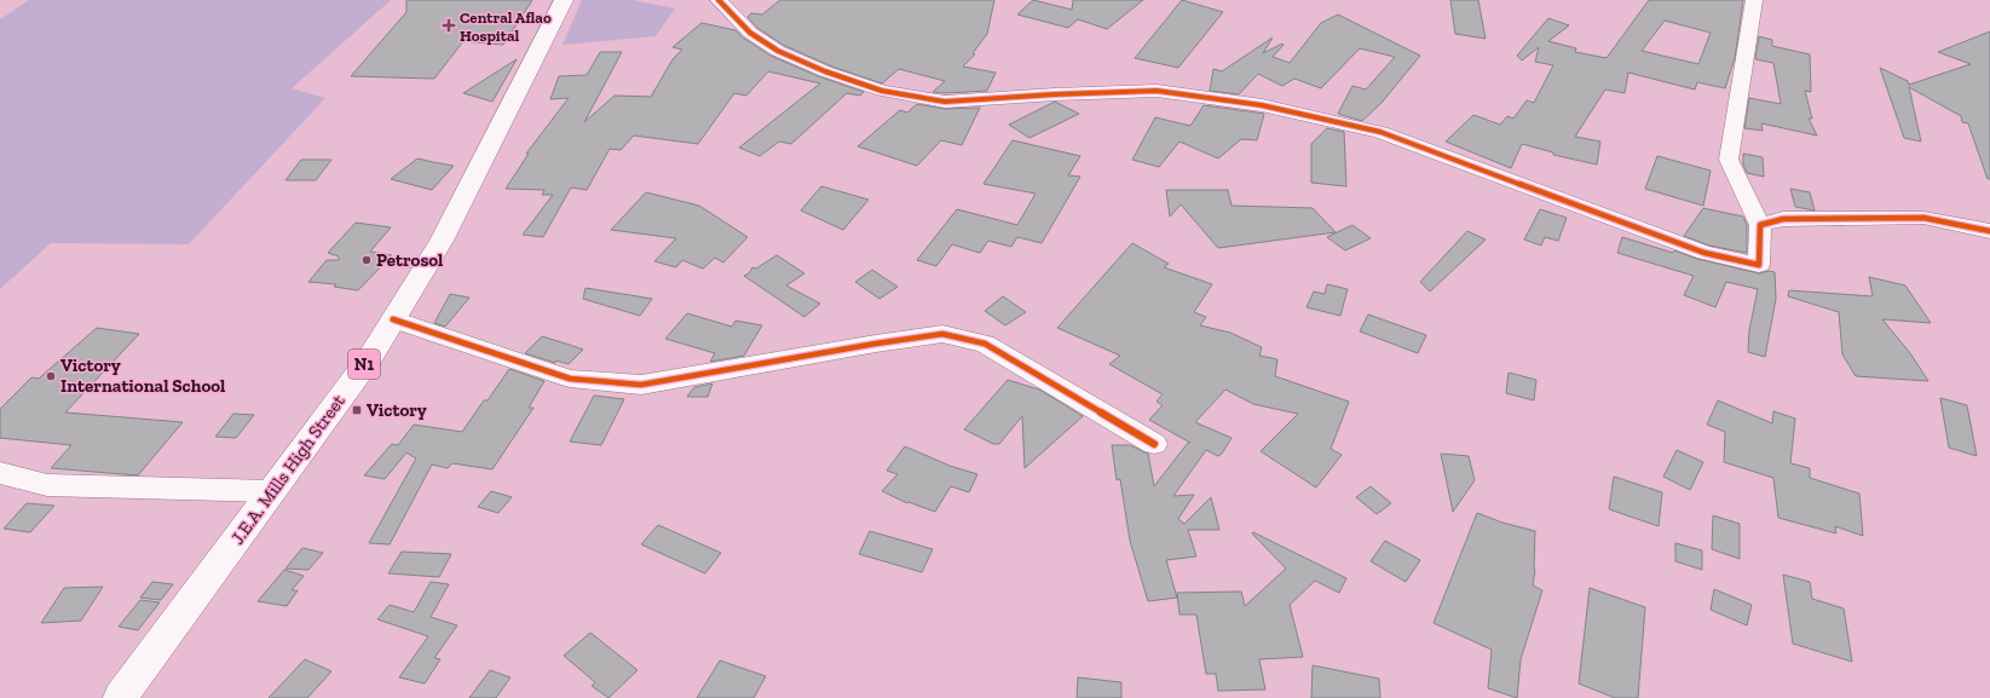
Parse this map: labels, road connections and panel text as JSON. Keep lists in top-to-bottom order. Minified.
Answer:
{"streets":{"highway":["N1","J.E.A. Mills High Street"]},"places":{"health":["Central Aflao Hospital"],"other":["Petrosol","Victory International School"],"transit":["Victory"]}}
